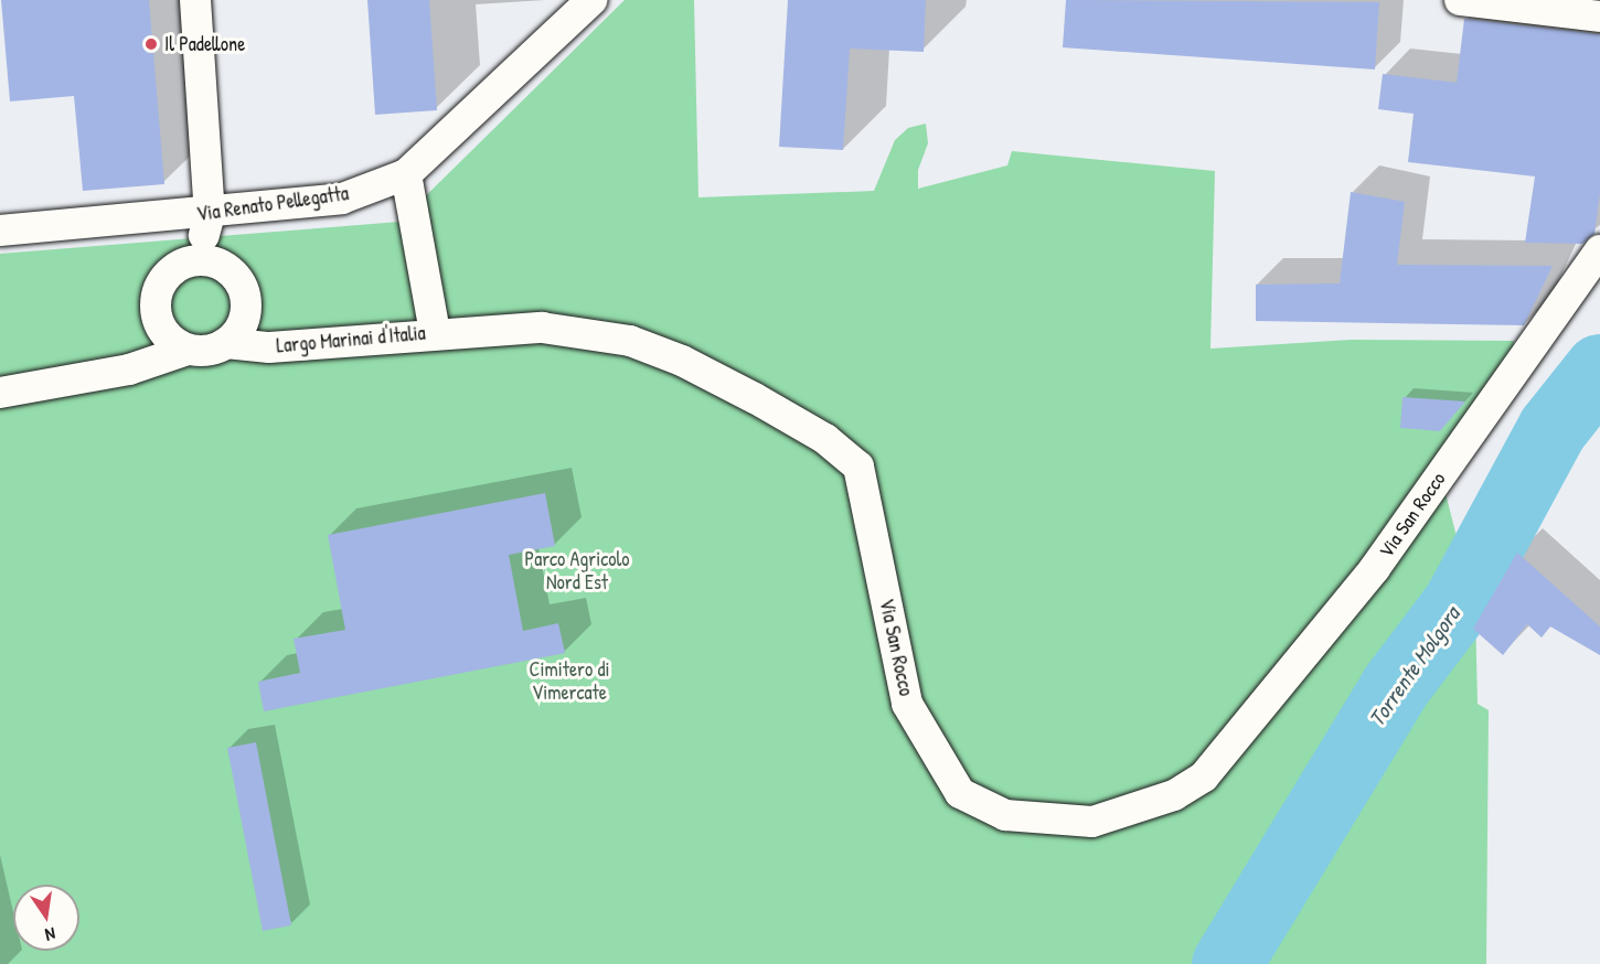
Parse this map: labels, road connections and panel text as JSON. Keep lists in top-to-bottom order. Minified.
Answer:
{"streets":{"street":["Via Renato Pellegatta","Largo Marinai d'Italia","Via San Rocco"]},"crossings":[["Via Renato Pellegatta","Largo Marinai d'Italia"],["Largo Marinai d'Italia","Via San Rocco"]],"water":["Torrente Molgora"],"parks":["Parco Agricolo Nord Est","Cimitero di Vimercate"],"places":["Il Padellone"],"north":"bottom"}
